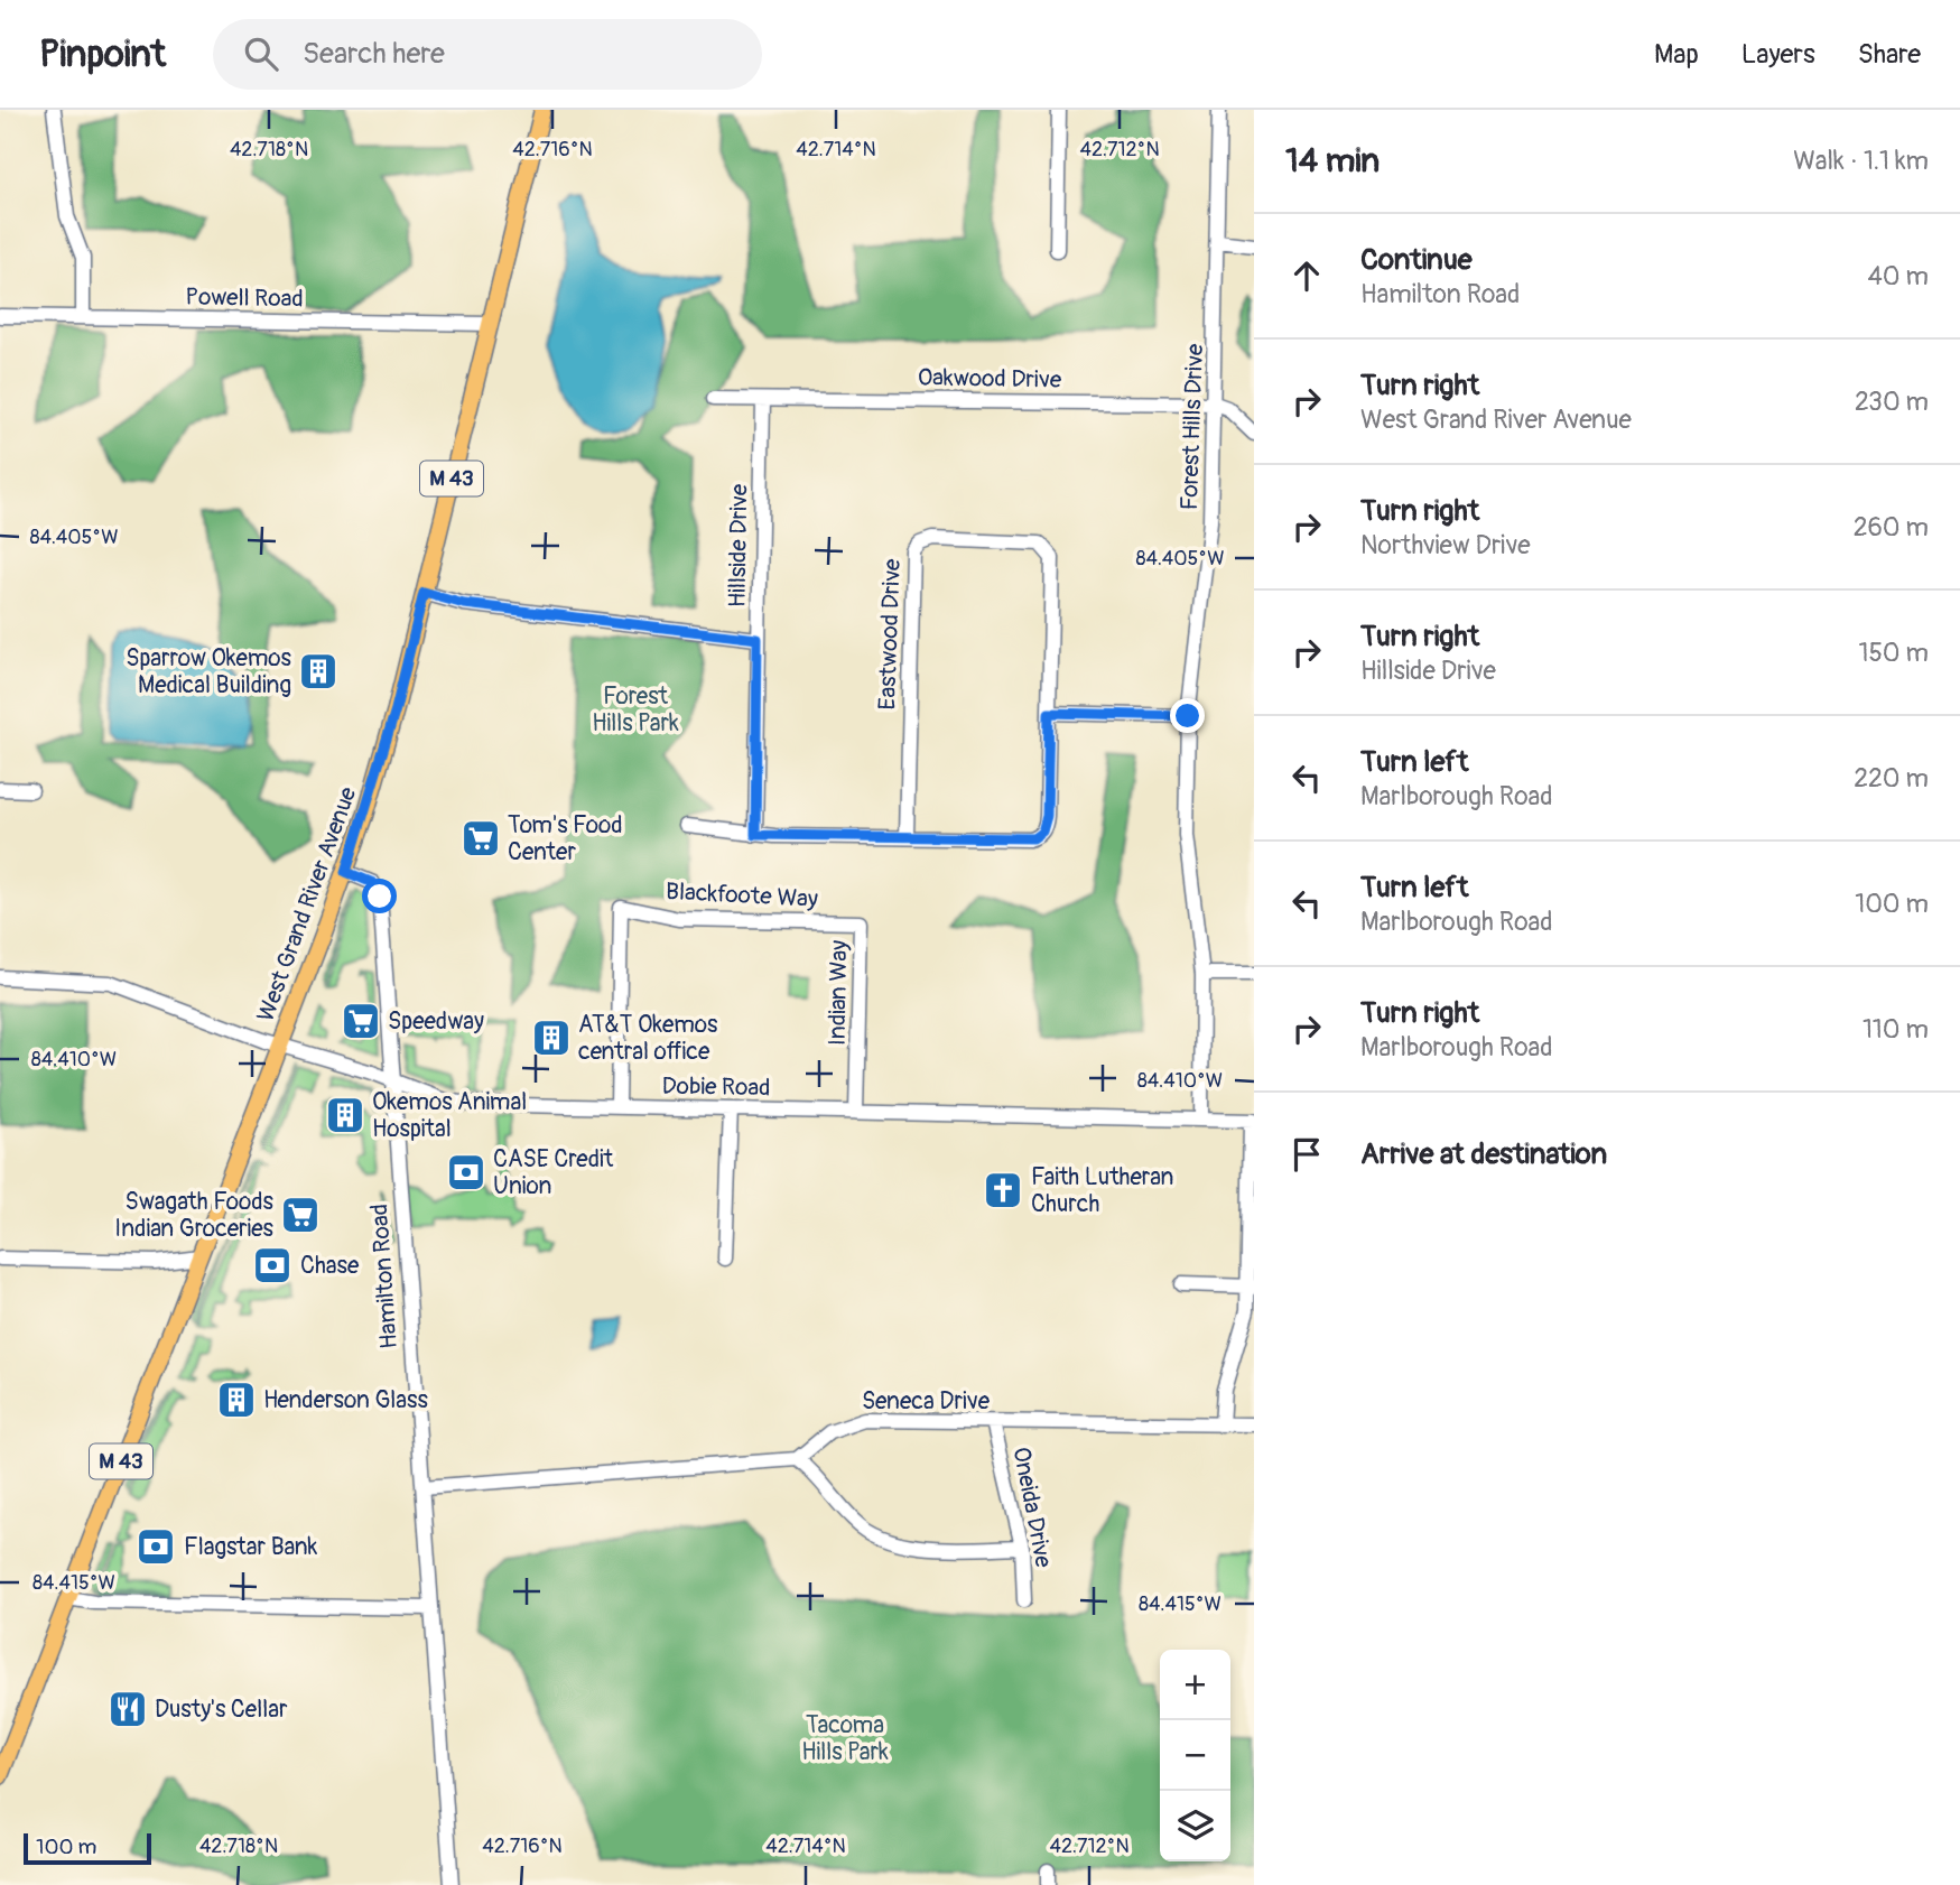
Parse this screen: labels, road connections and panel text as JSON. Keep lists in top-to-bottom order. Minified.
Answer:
{"streets":{"main road":["M 43","West Grand River Avenue"],"street":["Powell Road","Oakwood Drive","Forest Hills Drive","Hillside Drive","Eastwood Drive","Blackfoote Way","Indian Way","Dobie Road","Hamilton Road","Seneca Drive","Oneida Drive"]},"crossings":[["Powell Road","West Grand River Avenue"],["Oakwood Drive","Forest Hills Drive"],["Oakwood Drive","Hillside Drive"],["Forest Hills Drive","Dobie Road"],["Blackfoote Way","Indian Way"],["Blackfoote Way","Dobie Road"],["West Grand River Avenue","Dobie Road"],["West Grand River Avenue","Hamilton Road"],["Indian Way","Dobie Road"],["Dobie Road","Hamilton Road"],["Seneca Drive","Oneida Drive"]],"parks":["Forest Hills Park","Tacoma Hills Park"],"places":{"building":["Sparrow Okemos Medical Building","AT&T Okemos central office","Okemos Animal Hospital","Henderson Glass"],"supermarket":["Tom's Food Center","Speedway","Swagath Foods Indian Groceries"],"bank":["CASE Credit Union","Chase","Flagstar Bank"],"church":["Faith Lutheran Church"],"restaurant":["Dusty's Cellar"]},"scale_bar":"100 m","page":{"header":"Pinpoint","search":"Search here","nav":["Map","Layers","Share"],"heading":["14 min","Walk · 1.1 km"],"list":[["Continue","Hamilton Road","40 m"],["Turn right","West Grand River Avenue","230 m"],["Turn right","Northview Drive","260 m"],["Turn right","Hillside Drive","150 m"],["Turn left","Marlborough Road","220 m"],["Turn left","Marlborough Road","100 m"],["Turn right","Marlborough Road","110 m"],"Arrive at destination"],"map_buttons":["+","−"],"scale":"100 m"},"coordinates":["42.718°N","42.716°N","42.714°N","42.712°N","84.405°W","84.410°W","84.415°W"]}
